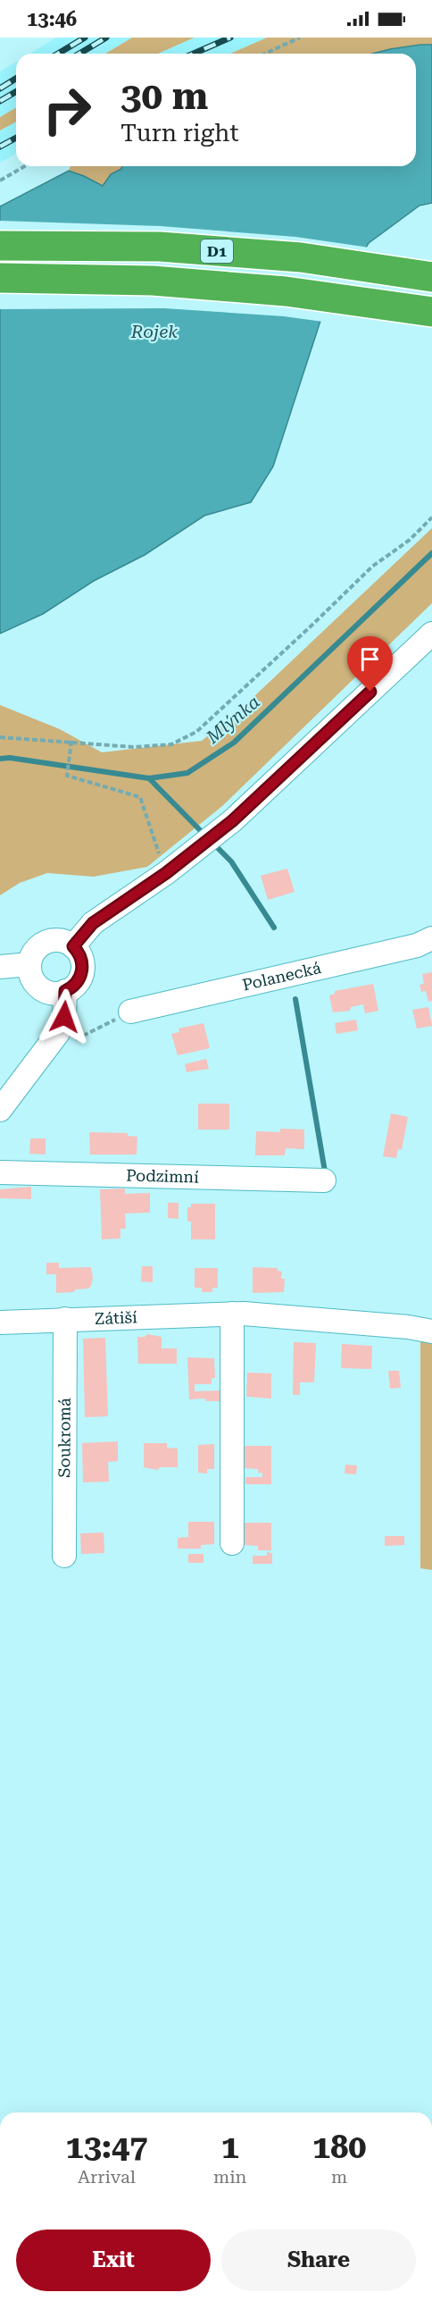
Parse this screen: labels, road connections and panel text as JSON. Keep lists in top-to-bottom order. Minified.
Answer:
{"streets":{"highway":["D1"],"street":["Polanecká","Podzimní","Zátiší","Soukromá"]},"crossings":[["Zátiší","Soukromá"]],"water":["Rojek","Mlýnka"],"page":{"status":"13:46","turn":["30 m","Turn right"],"eta":["13:47","Arrival","1","min","180","m"],"buttons":["Exit","Share"]}}
